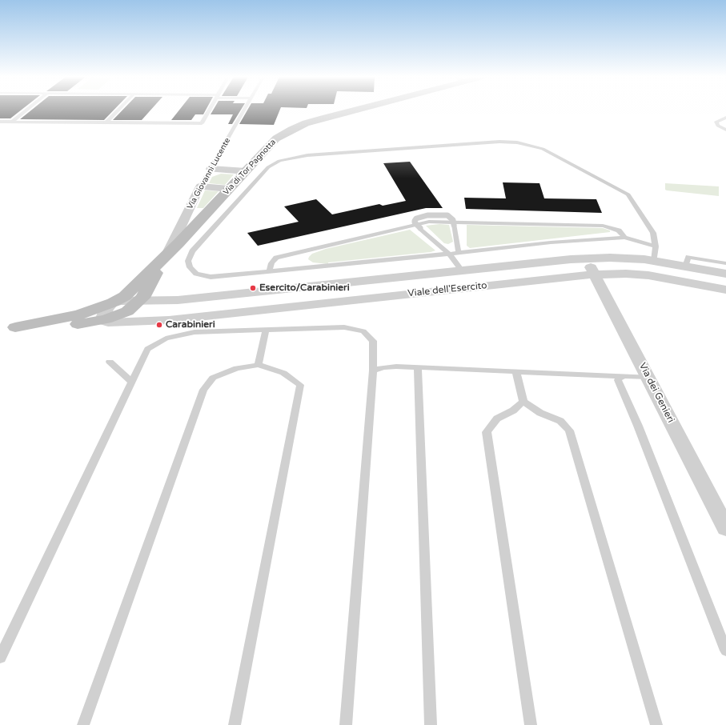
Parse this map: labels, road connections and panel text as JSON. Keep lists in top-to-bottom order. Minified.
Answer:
{"streets":{"street":["Via di Tor Pagnotta","Via Giovanni Lucente","Viale dell'Esercito","Via dei Genieri"]},"crossings":[["Via di Tor Pagnotta","Via Giovanni Lucente"],["Via di Tor Pagnotta","Viale dell'Esercito"],["Viale dell'Esercito","Via dei Genieri"]],"places":["Esercito/Carabinieri","Carabinieri"]}
